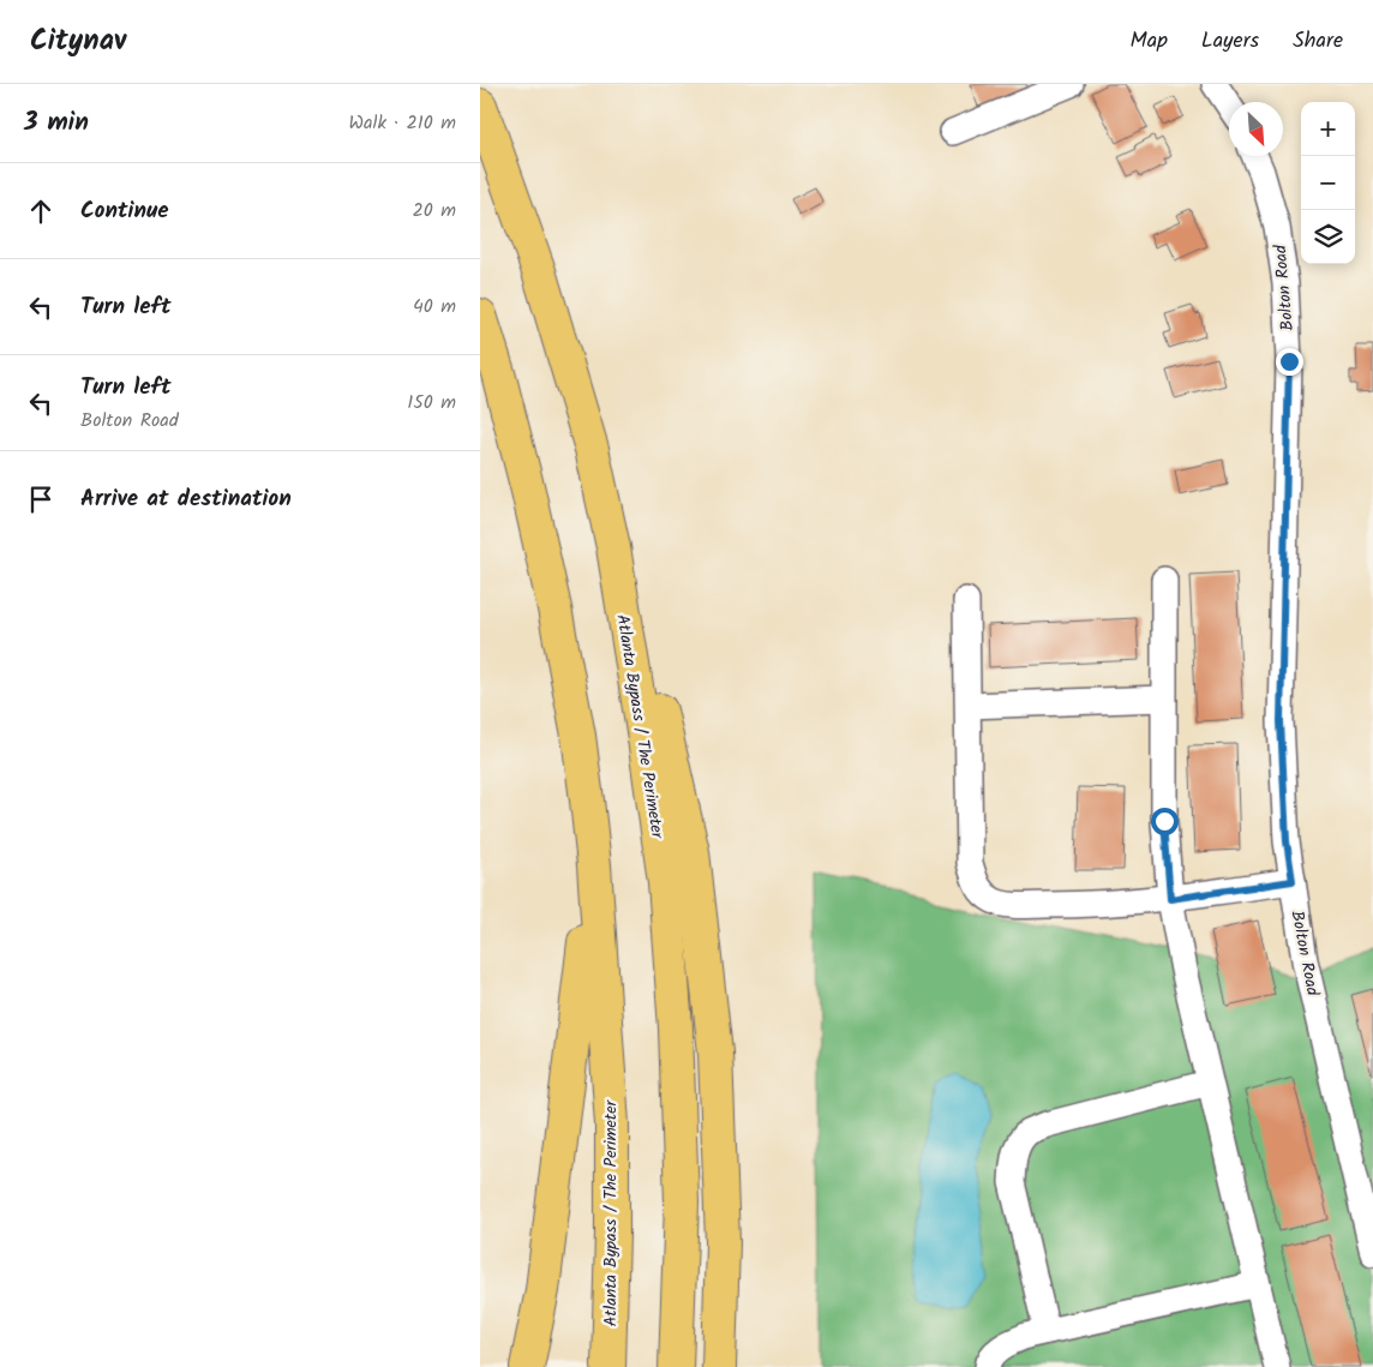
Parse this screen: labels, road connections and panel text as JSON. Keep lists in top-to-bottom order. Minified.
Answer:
{"streets":{"highway":["Atlanta Bypass / The Perimeter"],"street":["Bolton Road"]},"north":"bottom right","page":{"header":"Citynav","nav":["Map","Layers","Share"],"heading":["3 min","Walk · 210 m"],"map_buttons":["+","−"],"list":[["Continue","20 m"],["Turn left","40 m"],["Turn left","Bolton Road","150 m"],"Arrive at destination"]}}
